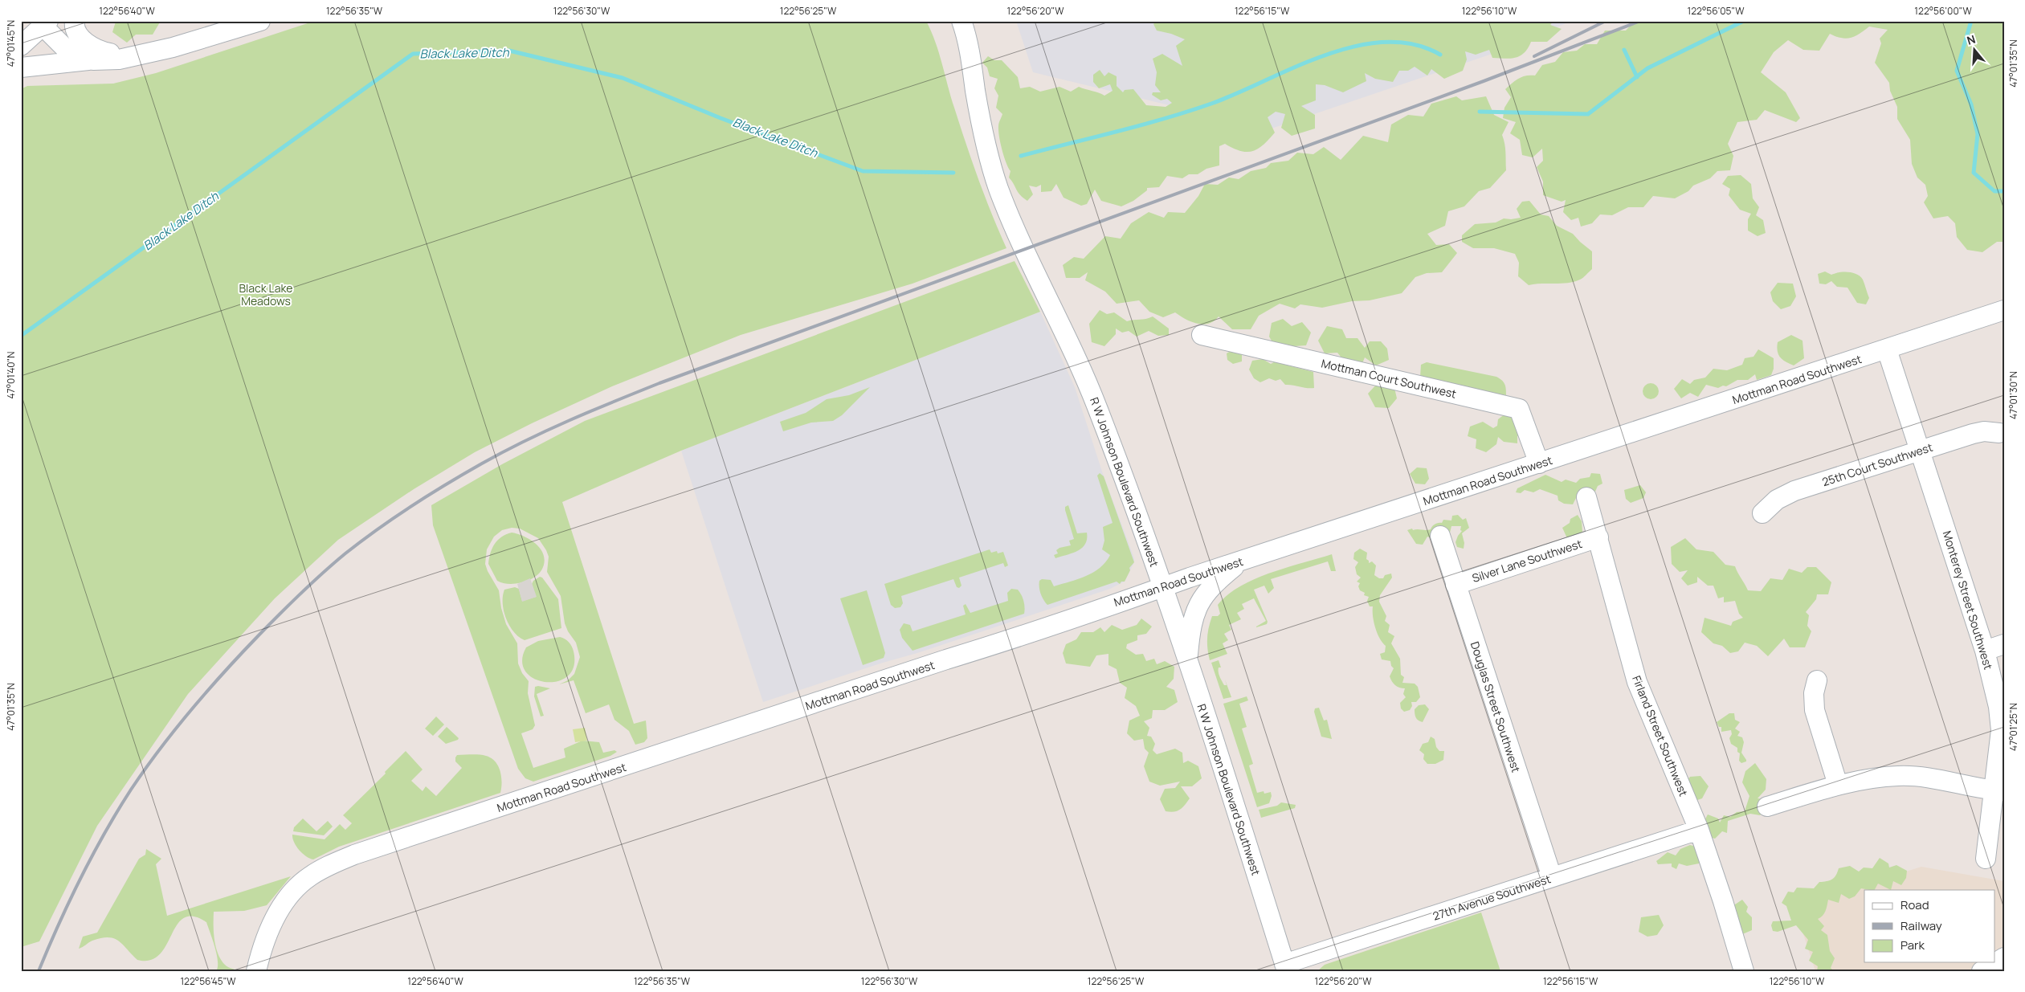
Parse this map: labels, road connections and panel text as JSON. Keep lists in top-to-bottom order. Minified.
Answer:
{"streets":{"street":["Mottman Court Southwest","Mottman Road Southwest","25th Court Southwest","R W Johnson Boulevard Southwest","Silver Lane Southwest","Monterey Street Southwest","Douglas Street Southwest","Firland Street Southwest","27th Avenue Southwest"]},"crossings":[["Mottman Court Southwest","Mottman Road Southwest"],["Mottman Road Southwest","R W Johnson Boulevard Southwest"],["Mottman Road Southwest","Monterey Street Southwest"],["25th Court Southwest","Monterey Street Southwest"],["R W Johnson Boulevard Southwest","27th Avenue Southwest"],["Silver Lane Southwest","Douglas Street Southwest"],["Silver Lane Southwest","Firland Street Southwest"],["Douglas Street Southwest","27th Avenue Southwest"],["Firland Street Southwest","27th Avenue Southwest"]],"water":["Black Lake Ditch"],"parks":["Black Lake Meadows"],"legend":["Road","Railway","Park"],"north":"top","coordinates":["122°56'40\"W","122°56'35\"W","122°56'30\"W","122°56'25\"W","122°56'20\"W","122°56'15\"W","122°56'10\"W","122°56'05\"W","122°56'00\"W","47°01'45\"N","47°01'35\"N","47°01'40\"N","47°01'30\"N","47°01'25\"N","122°56'45\"W"]}
